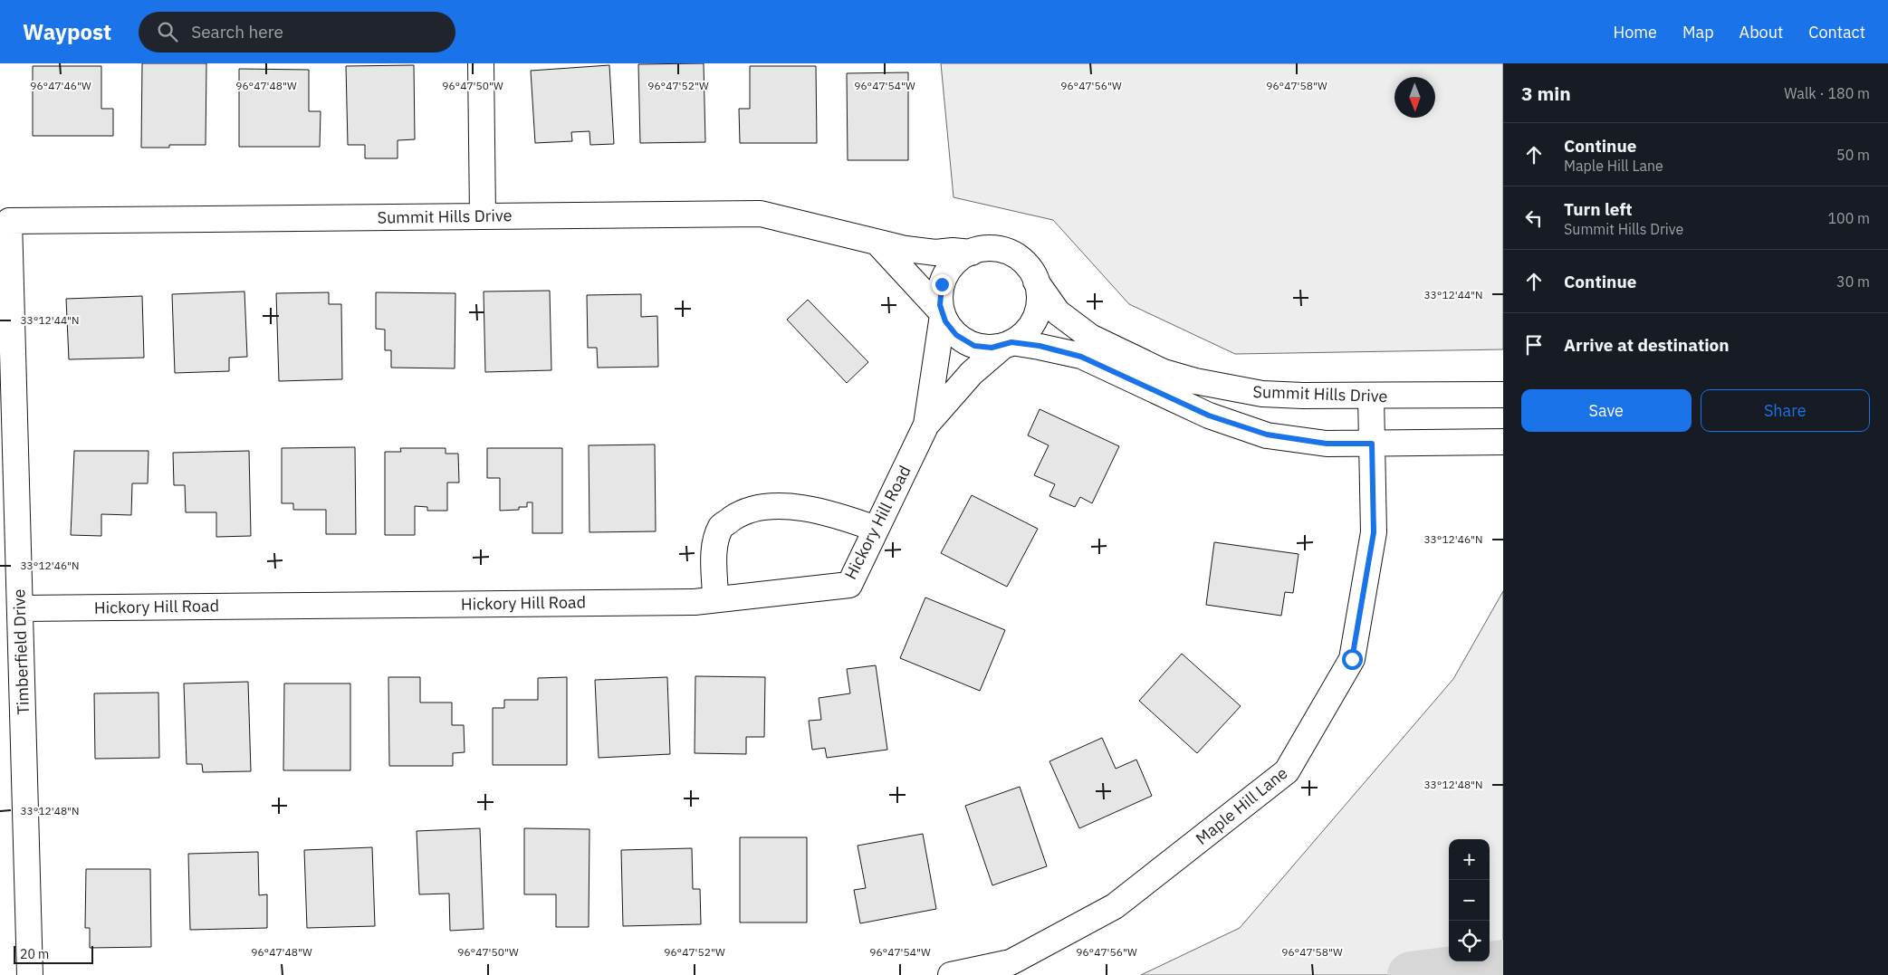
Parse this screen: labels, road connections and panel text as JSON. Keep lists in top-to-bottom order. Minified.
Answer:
{"streets":{"street":["Summit Hills Drive","Hickory Hill Road","Timberfield Drive","Maple Hill Lane"]},"crossings":[["Summit Hills Drive","Hickory Hill Road"],["Summit Hills Drive","Timberfield Drive"],["Summit Hills Drive","Maple Hill Lane"],["Hickory Hill Road","Timberfield Drive"]],"scale_bar":"20 m","north":"bottom","page":{"header":"Waypost","search":"Search here","nav":["Home","Map","About","Contact"],"heading":["3 min","Walk · 180 m"],"list":[["Continue","Maple Hill Lane","50 m"],["Turn left","Summit Hills Drive","100 m"],["Continue","30 m"],"Arrive at destination"],"buttons":["Save","Share"],"map_buttons":["+","−"],"scale":"20 m"},"coordinates":["96°47'46\"W","96°47'48\"W","96°47'50\"W","96°47'52\"W","96°47'54\"W","96°47'56\"W","96°47'58\"W","33°12'44\"N","33°12'46\"N","33°12'48\"N"]}
